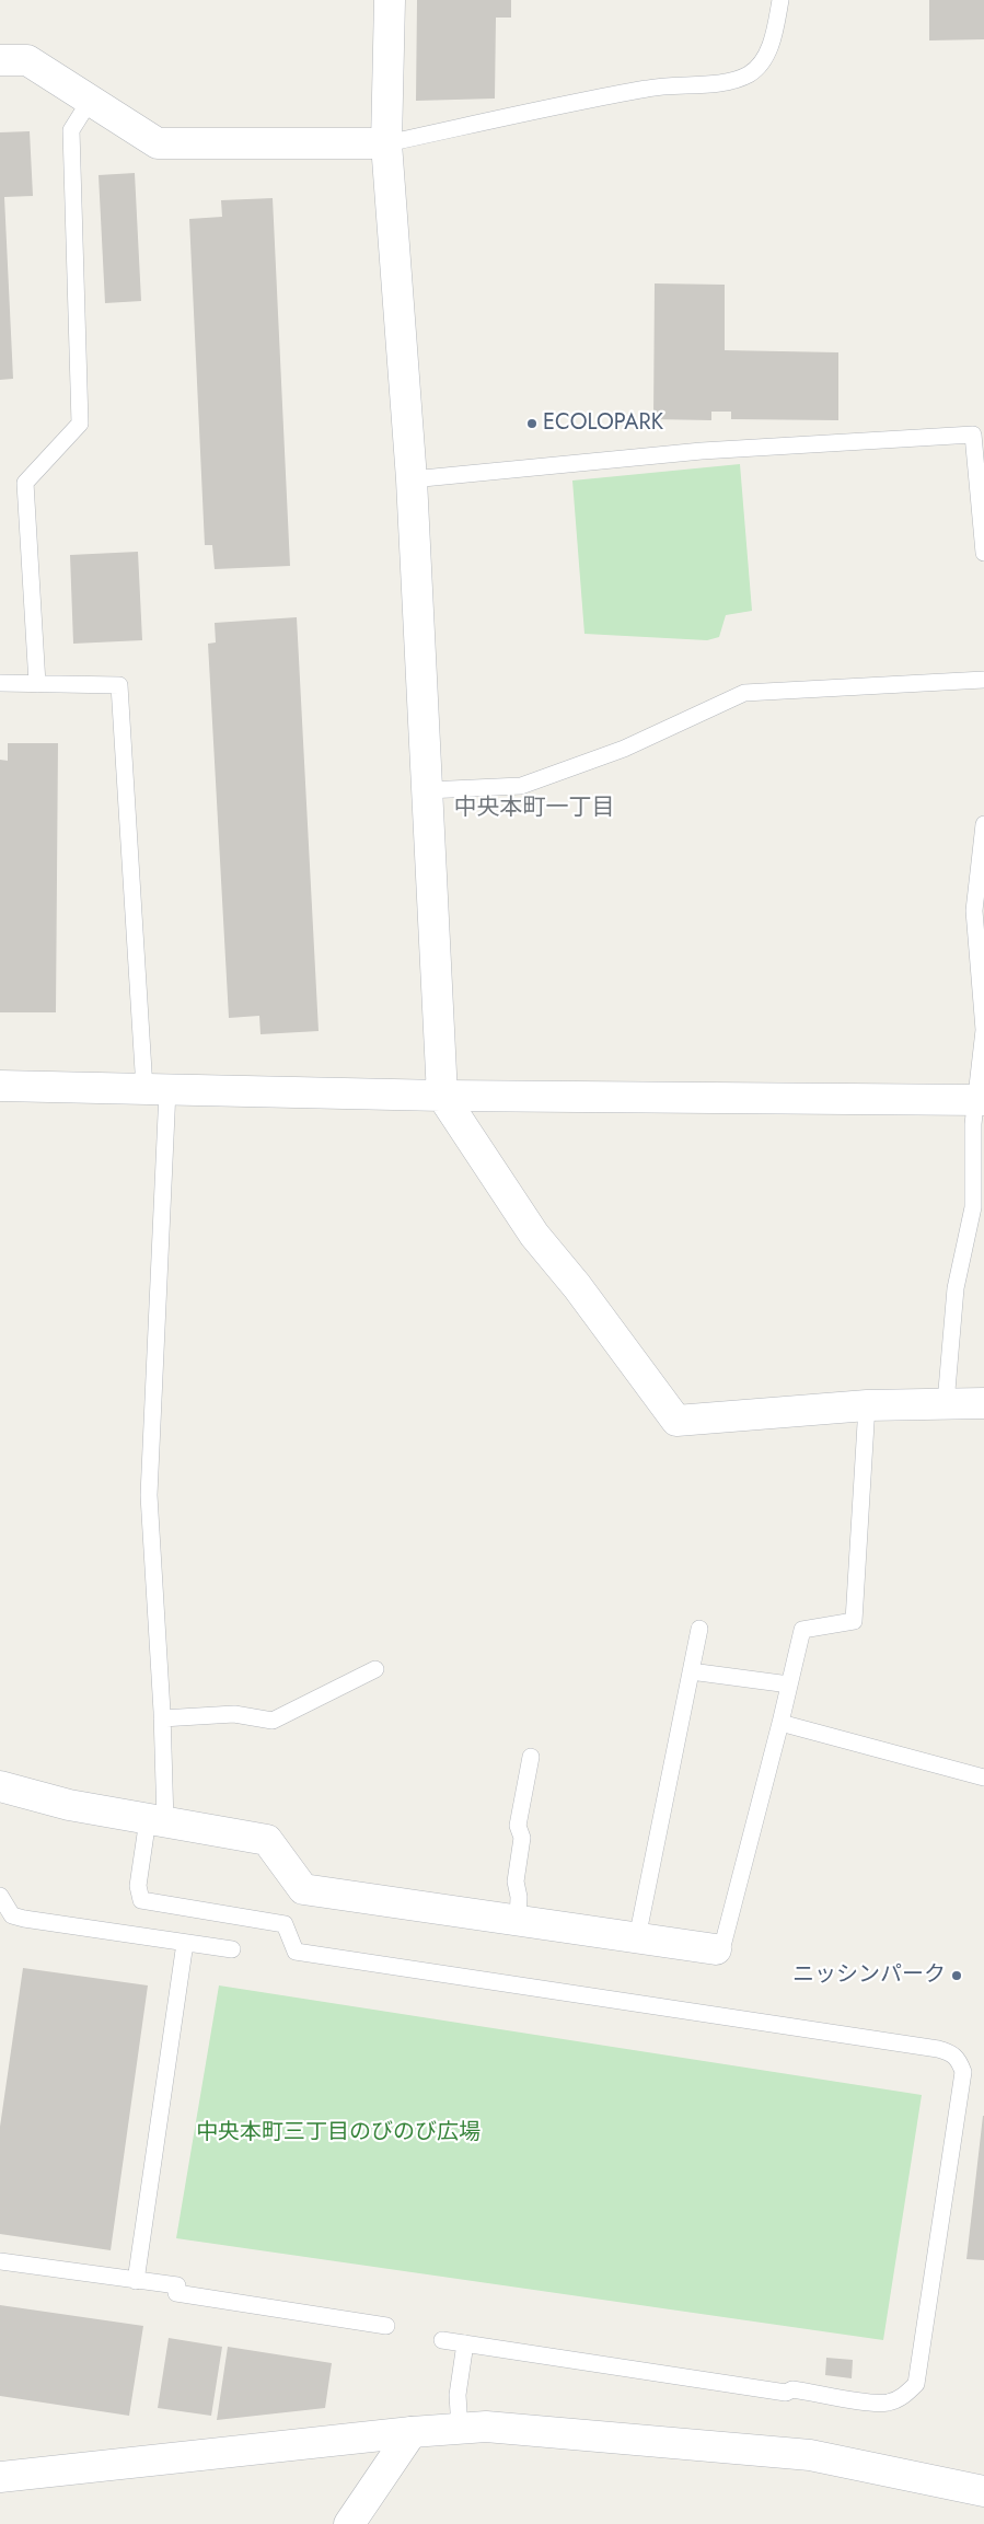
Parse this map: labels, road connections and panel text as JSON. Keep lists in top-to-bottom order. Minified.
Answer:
{"districts":["中央本町一丁目"],"parks":["中央本町三丁目のびのび広場"],"places":["ECOLOPARK","ニッシンパーク"]}
